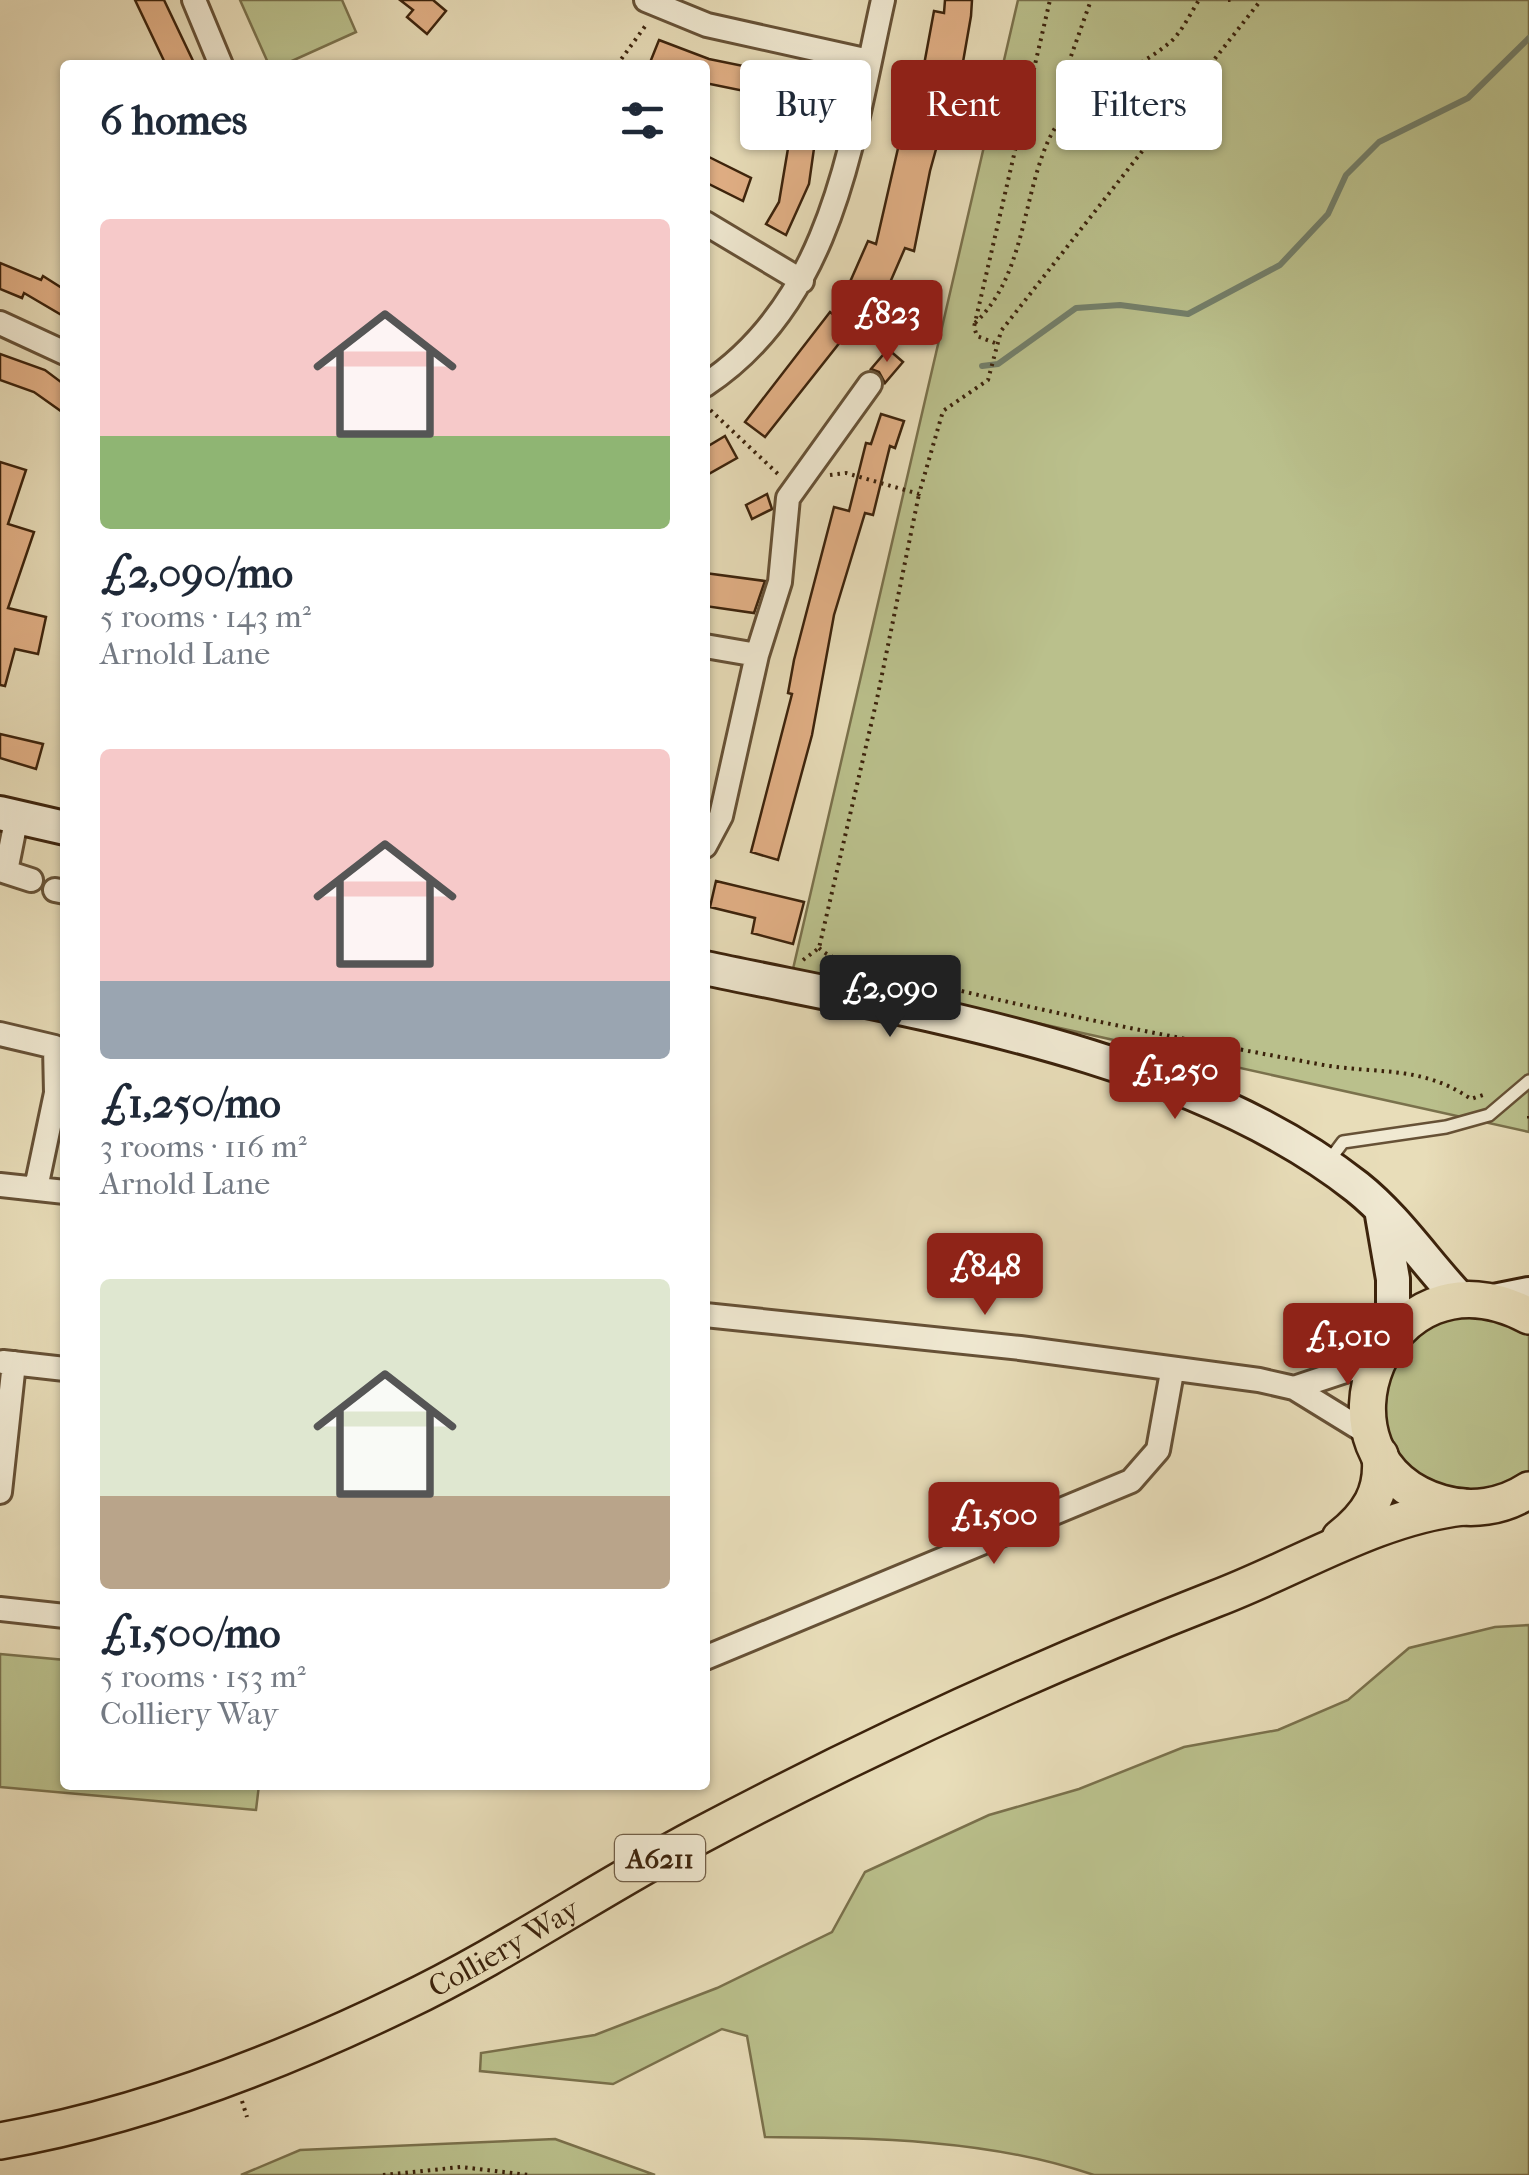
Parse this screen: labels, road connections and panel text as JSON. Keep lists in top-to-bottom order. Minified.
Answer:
{"streets":{"main road":["A6211","Colliery Way"]},"page":{"chip":["Buy","Rent","Filters"],"heading":"6 homes","list":[{"name":"£2,090/mo","note":"5 rooms · 143 m² · Arnold Lane"},{"name":"£1,250/mo","note":"3 rooms · 116 m² · Arnold Lane"},{"name":"£1,500/mo","note":"5 rooms · 153 m² · Colliery Way"}],"price":["£823","£2,090","£1,250","£848","£1,010","£1,500"]}}
